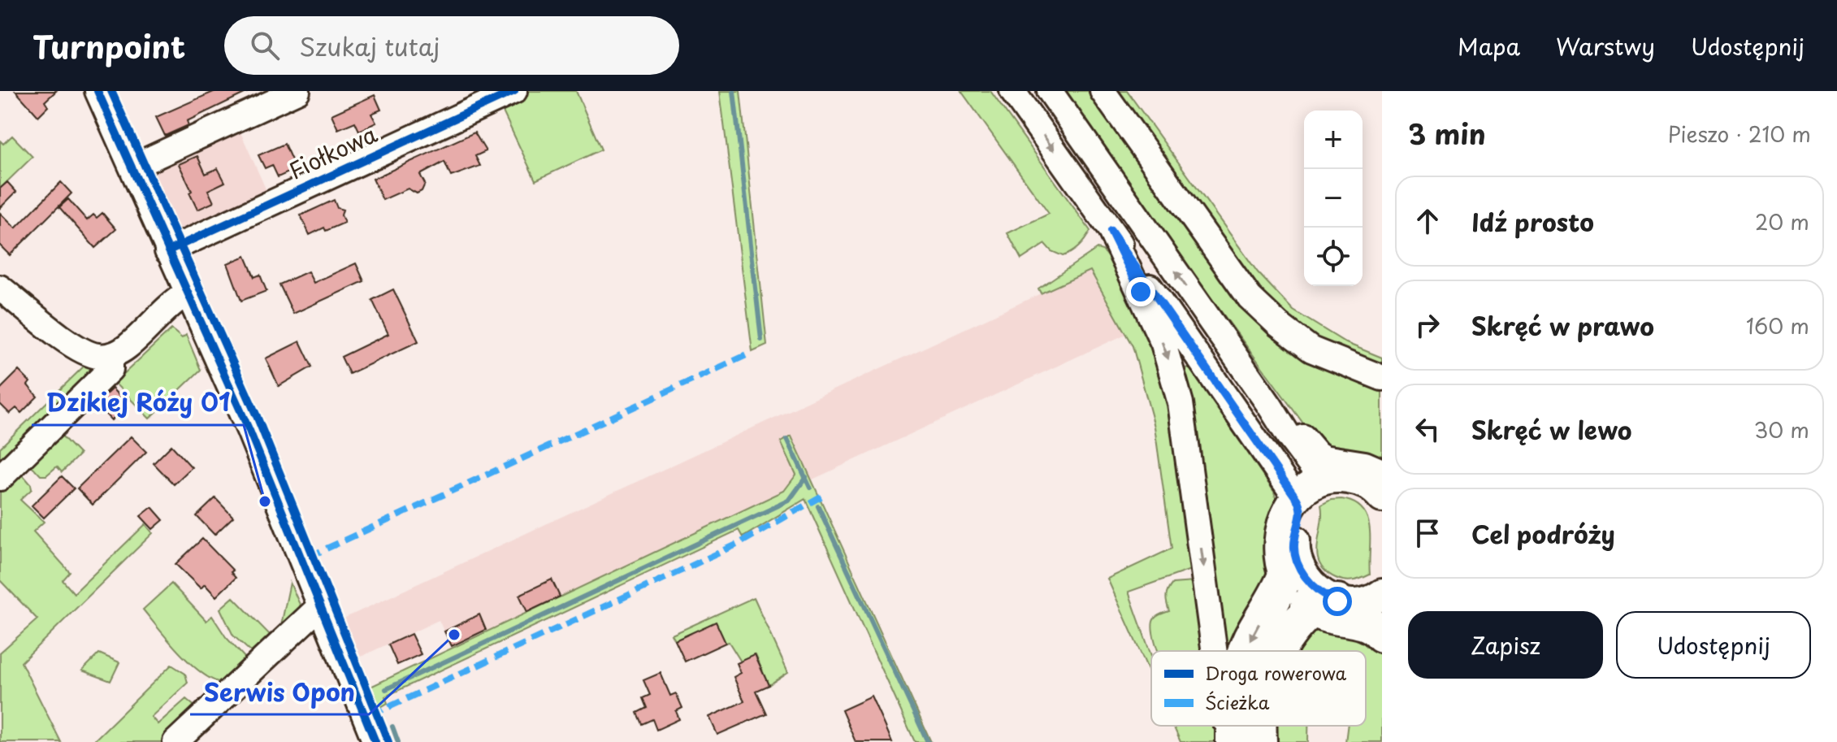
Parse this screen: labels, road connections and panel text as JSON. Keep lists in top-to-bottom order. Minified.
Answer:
{"streets":{"street":["Fiołkowa"]},"places":["Dzikiej Róży 01","Serwis Opon"],"legend":["Droga rowerowa","Ścieżka"],"page":{"header":"Turnpoint","search":"Szukaj tutaj","nav":["Mapa","Warstwy","Udostępnij"],"heading":["3 min","Pieszo · 210 m"],"map_buttons":["+","−"],"list":[["Idź prosto","20 m"],["Skręć w prawo","160 m"],["Skręć w lewo","30 m"],"Cel podróży"],"buttons":["Zapisz","Udostępnij"]}}
